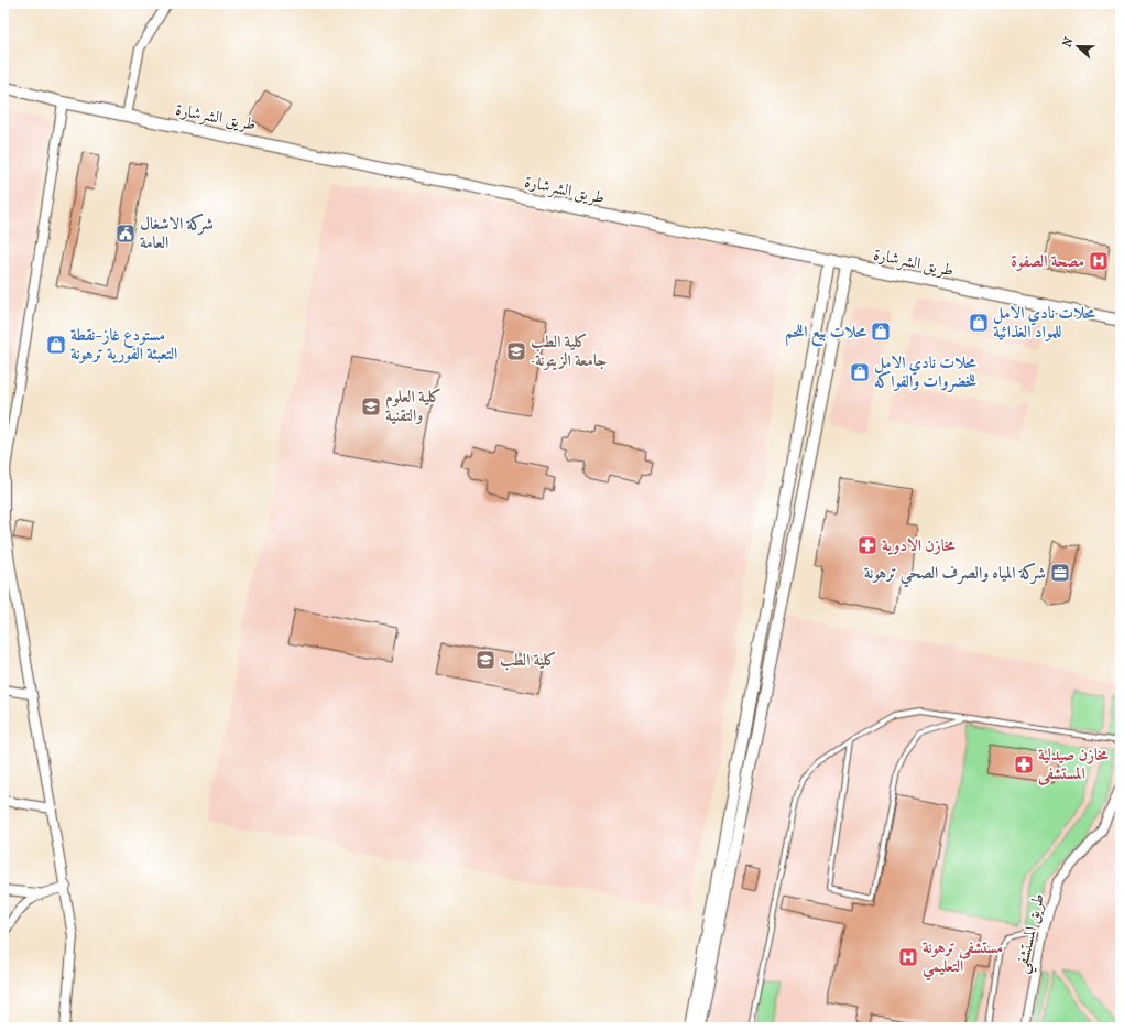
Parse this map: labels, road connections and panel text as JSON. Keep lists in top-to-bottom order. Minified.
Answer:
{"streets":{"street":["طريق الشرشارة","طريق المستشفي"]},"places":{"public building":["شركة الاشغال العامة"],"hospital":["مصحة الصفوة","مستشفى ترهونة التعليمي"],"shop":["محلات نادي الامل للمواد الغذائية","محلات بيع اللحم","مستودع غاز -نقطة التعبئة الفورية ترهونة","محلات نادي الامل للخضروات والفواكه"],"school or university":["كلية الطب -جامعة الزيتونة","كلية العلوم والتقنية","كلية الطب"],"pharmacy":["مخازن الادوية","مخازن صيدلية المستشفى"],"office":["شركة المياه والصرف الصحي ترهونة"]},"north":"left"}
